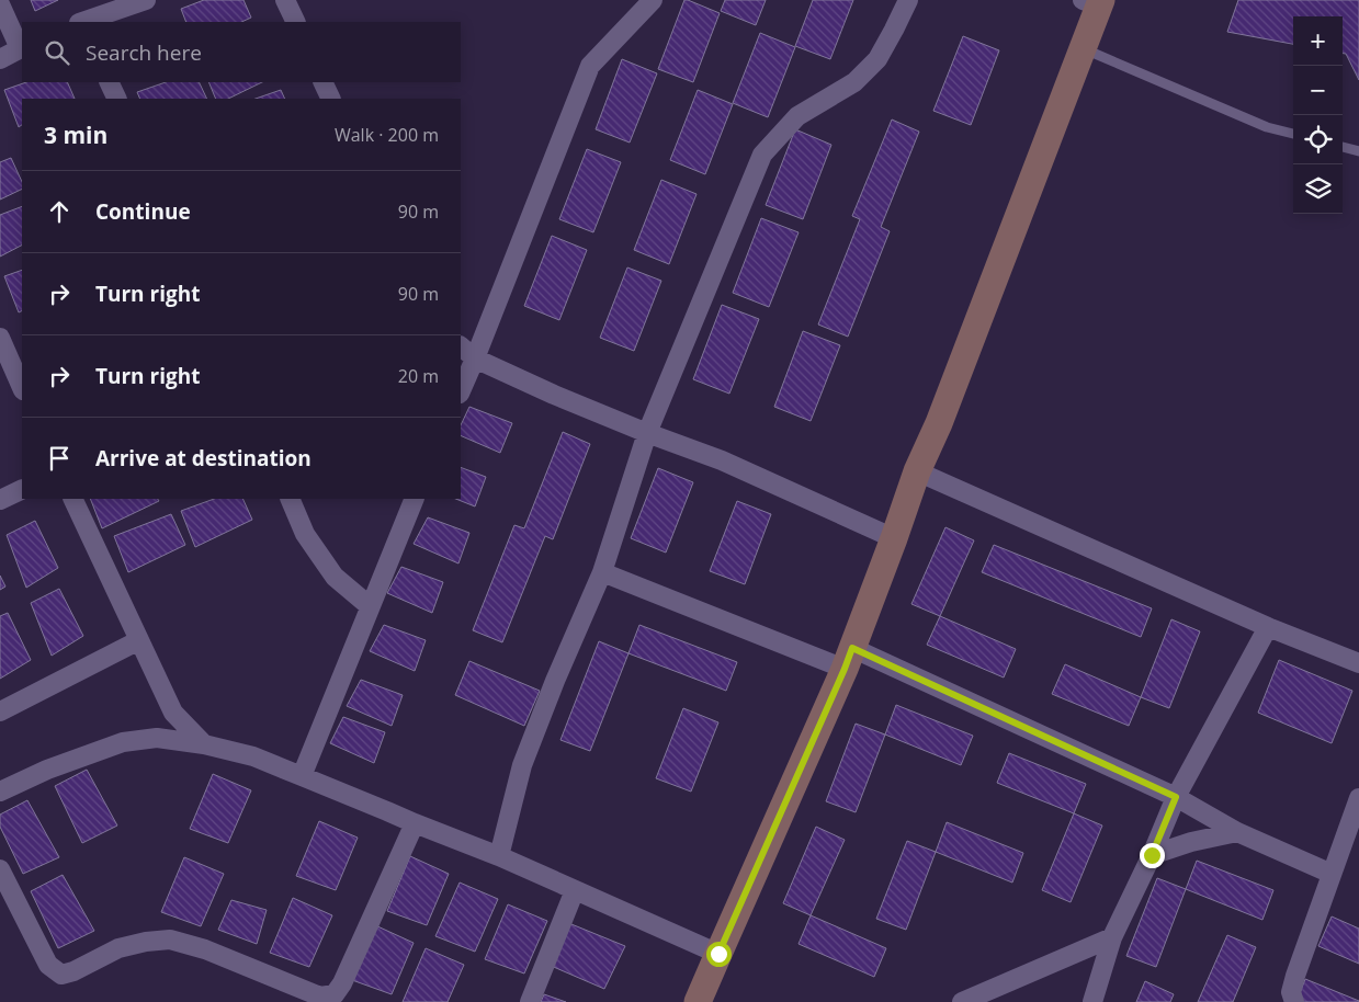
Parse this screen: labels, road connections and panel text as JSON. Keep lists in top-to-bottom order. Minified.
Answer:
{"page":{"map_buttons":["+","−"],"search":"Search here","heading":["3 min","Walk · 200 m"],"list":[["Continue","90 m"],["Turn right","90 m"],["Turn right","20 m"],"Arrive at destination"]}}
